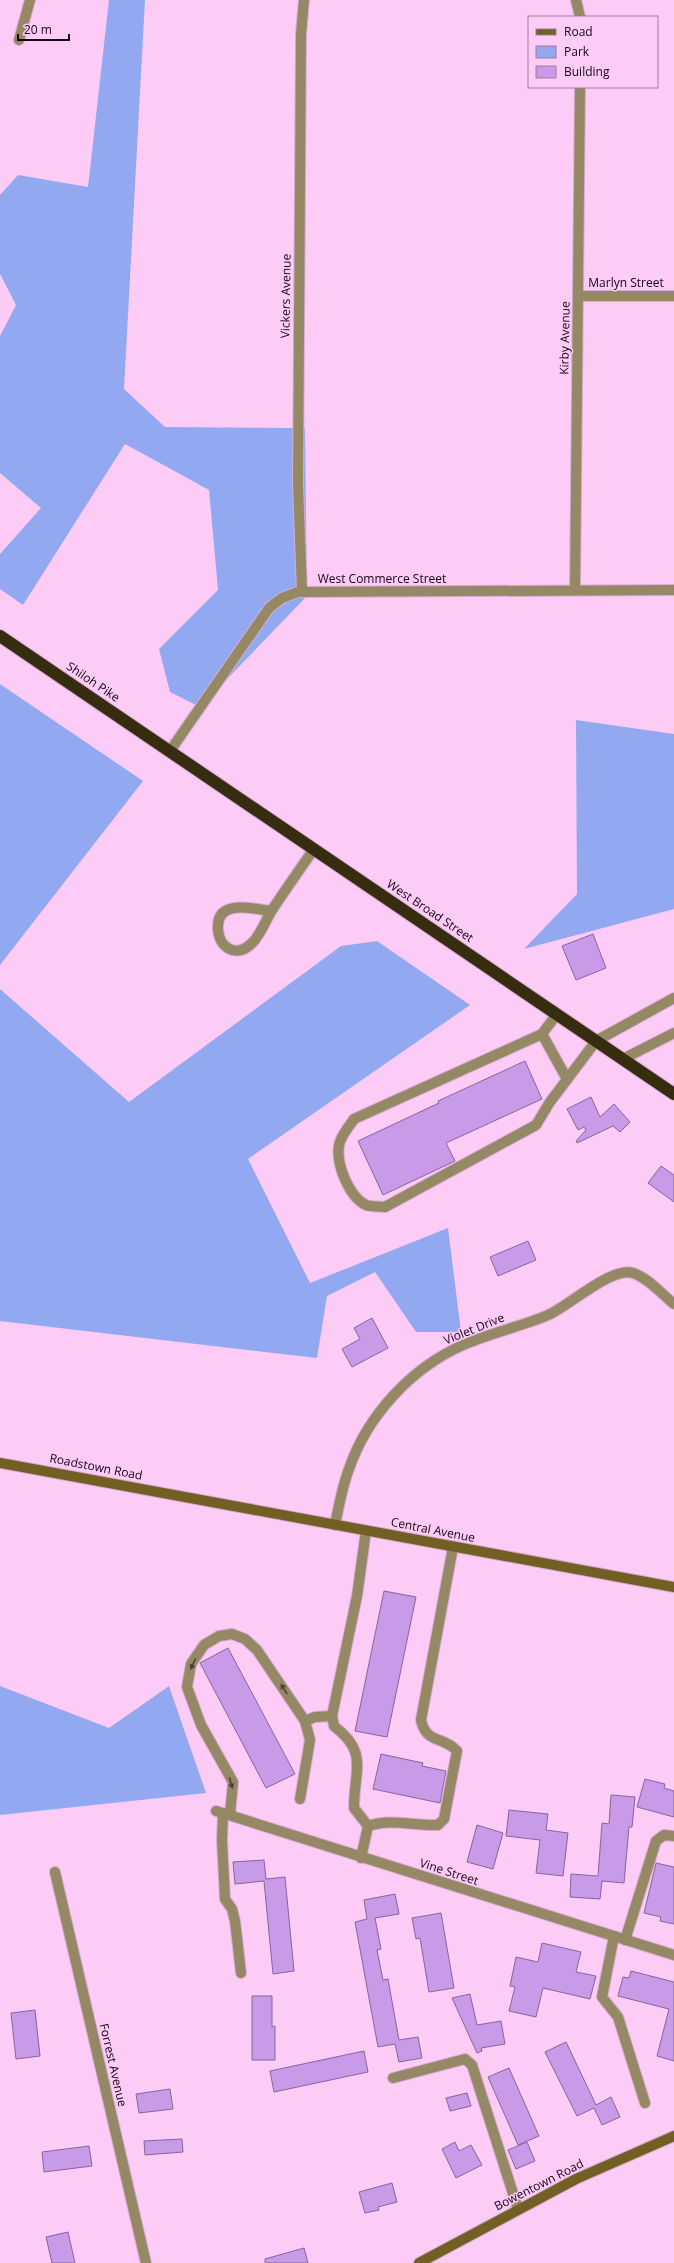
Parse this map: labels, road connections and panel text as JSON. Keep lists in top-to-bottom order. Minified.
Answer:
{"streets":{"highway":["Shiloh Pike","West Broad Street"],"main road":["Roadstown Road","Central Avenue","Bowentown Road"],"street":["Marlyn Street","Vickers Avenue","Kirby Avenue","West Commerce Street","Violet Drive","Vine Street","Forrest Avenue"]},"crossings":[["Marlyn Street","Kirby Avenue"],["Vickers Avenue","West Commerce Street"],["Kirby Avenue","West Commerce Street"],["West Commerce Street","Shiloh Pike"],["West Commerce Street","West Broad Street"],["Shiloh Pike","West Broad Street"],["Violet Drive","Central Avenue"],["Roadstown Road","Central Avenue"]],"legend":["Road","Park","Building"],"scale_bar":"20 m"}
